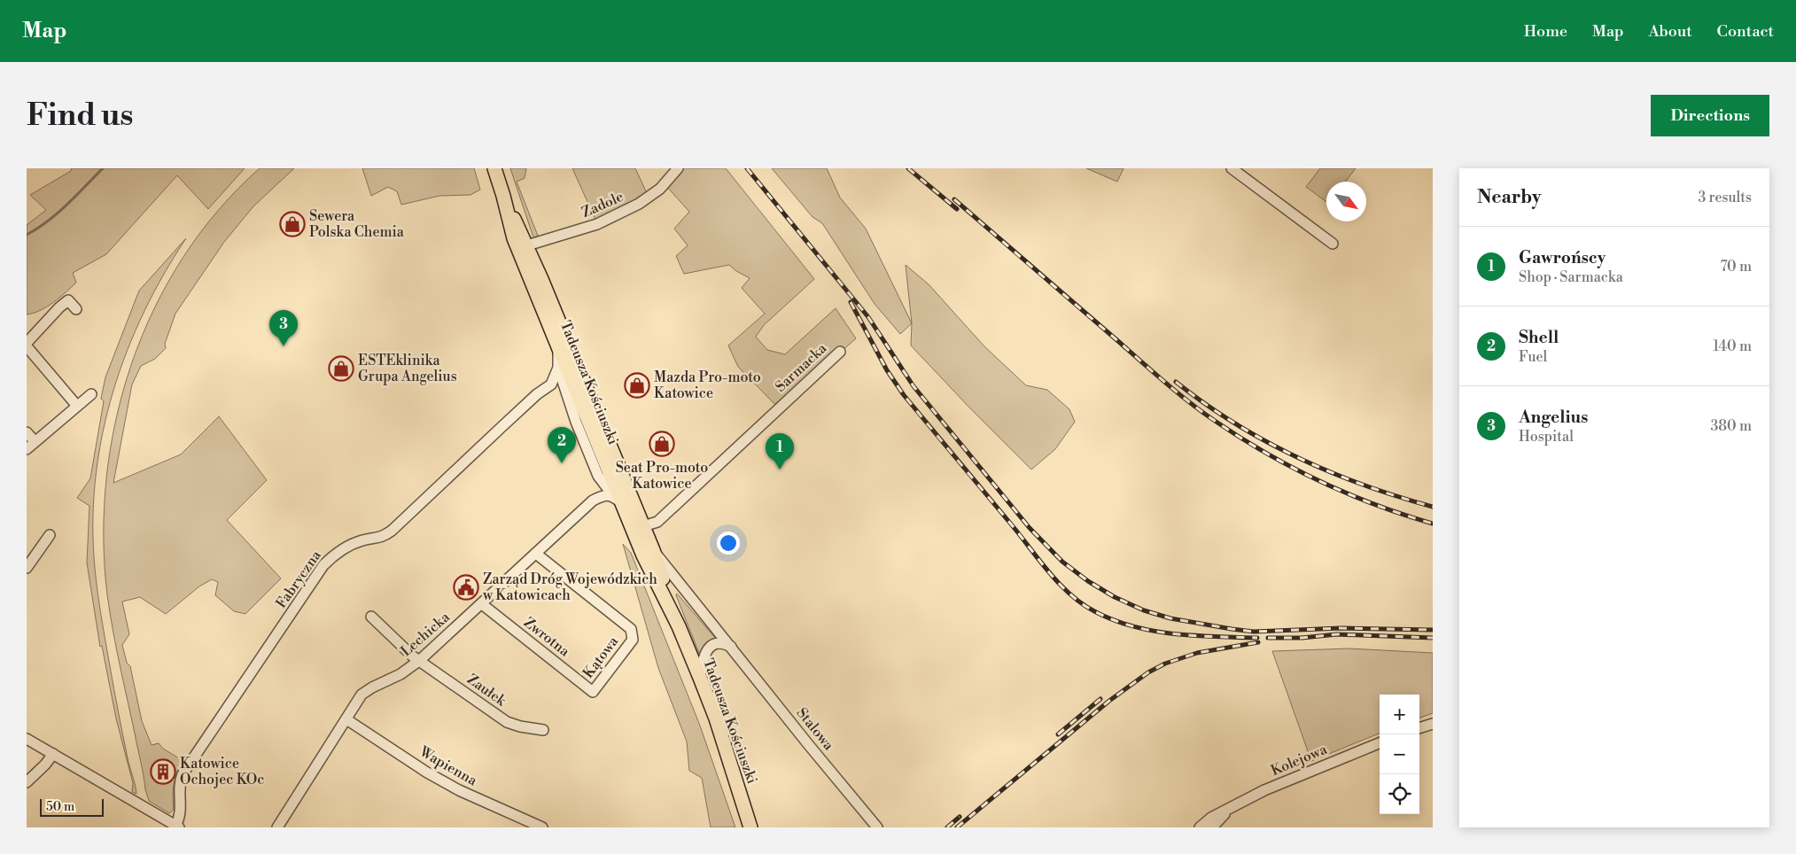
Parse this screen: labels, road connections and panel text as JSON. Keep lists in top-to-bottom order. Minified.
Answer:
{"streets":{"main road":["Tadeusza Kościuszki"],"street":["Zadole","Sarmacka","Fabryczna","Lechicka","Zwrotna","Kątowa","Zaułek","Stalowa","Kolejowa","Wapienna"]},"crossings":[["Zadole","Tadeusza Kościuszki"],["Sarmacka","Tadeusza Kościuszki"],["Tadeusza Kościuszki","Stalowa"],["Lechicka","Zwrotna"],["Lechicka","Kątowa"],["Lechicka","Zaułek"],["Lechicka","Wapienna"],["Zwrotna","Kątowa"]],"places":{"shop":["Sewera Polska Chemia","ESTEklinika Grupa Angelius","Mazda Pro-moto Katowice","Seat Pro-moto Katowice"],"public building":["Zarząd Dróg Wojewódzkich w Katowicach"],"building":["Katowice Ochojec KOc"]},"scale_bar":"50 m","north":"bottom right","page":{"header":"Map","nav":["Home","Map","About","Contact"],"buttons":"Directions","title":"Find us","heading":["Nearby","3 results"],"list":[{"mark":"1","name":"Gawrońscy","note":"Shop · Sarmacka","value":"70 m"},{"mark":"2","name":"Shell","note":"Fuel","value":"140 m"},{"mark":"3","name":"Angelius","note":"Hospital","value":"380 m"}],"pins":["3","2","1"],"map_buttons":["+","−"],"scale":"50 m"}}
